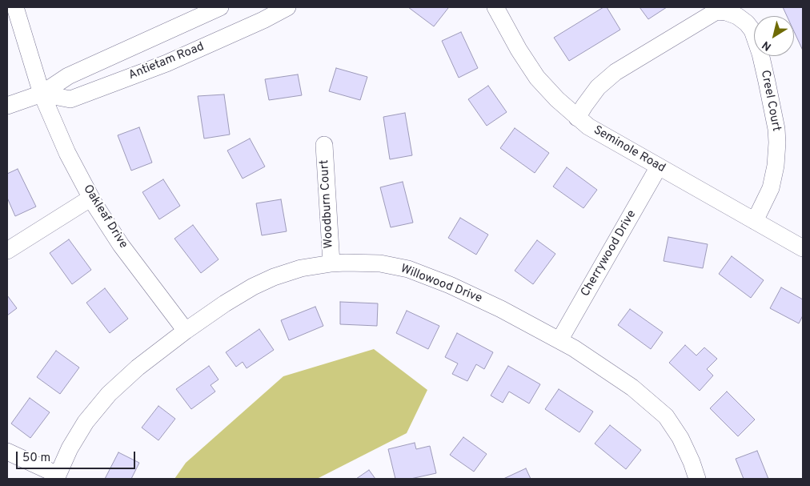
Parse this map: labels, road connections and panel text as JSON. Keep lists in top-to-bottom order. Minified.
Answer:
{"streets":{"street":["Antietam Road","Creel Court","Seminole Road","Woodburn Court","Oakleaf Drive","Cherrywood Drive","Willowood Drive"]},"crossings":[["Antietam Road","Oakleaf Drive"],["Creel Court","Seminole Road"],["Seminole Road","Cherrywood Drive"],["Woodburn Court","Willowood Drive"],["Oakleaf Drive","Willowood Drive"],["Cherrywood Drive","Willowood Drive"]],"scale_bar":"50 m","north":"bottom left"}
